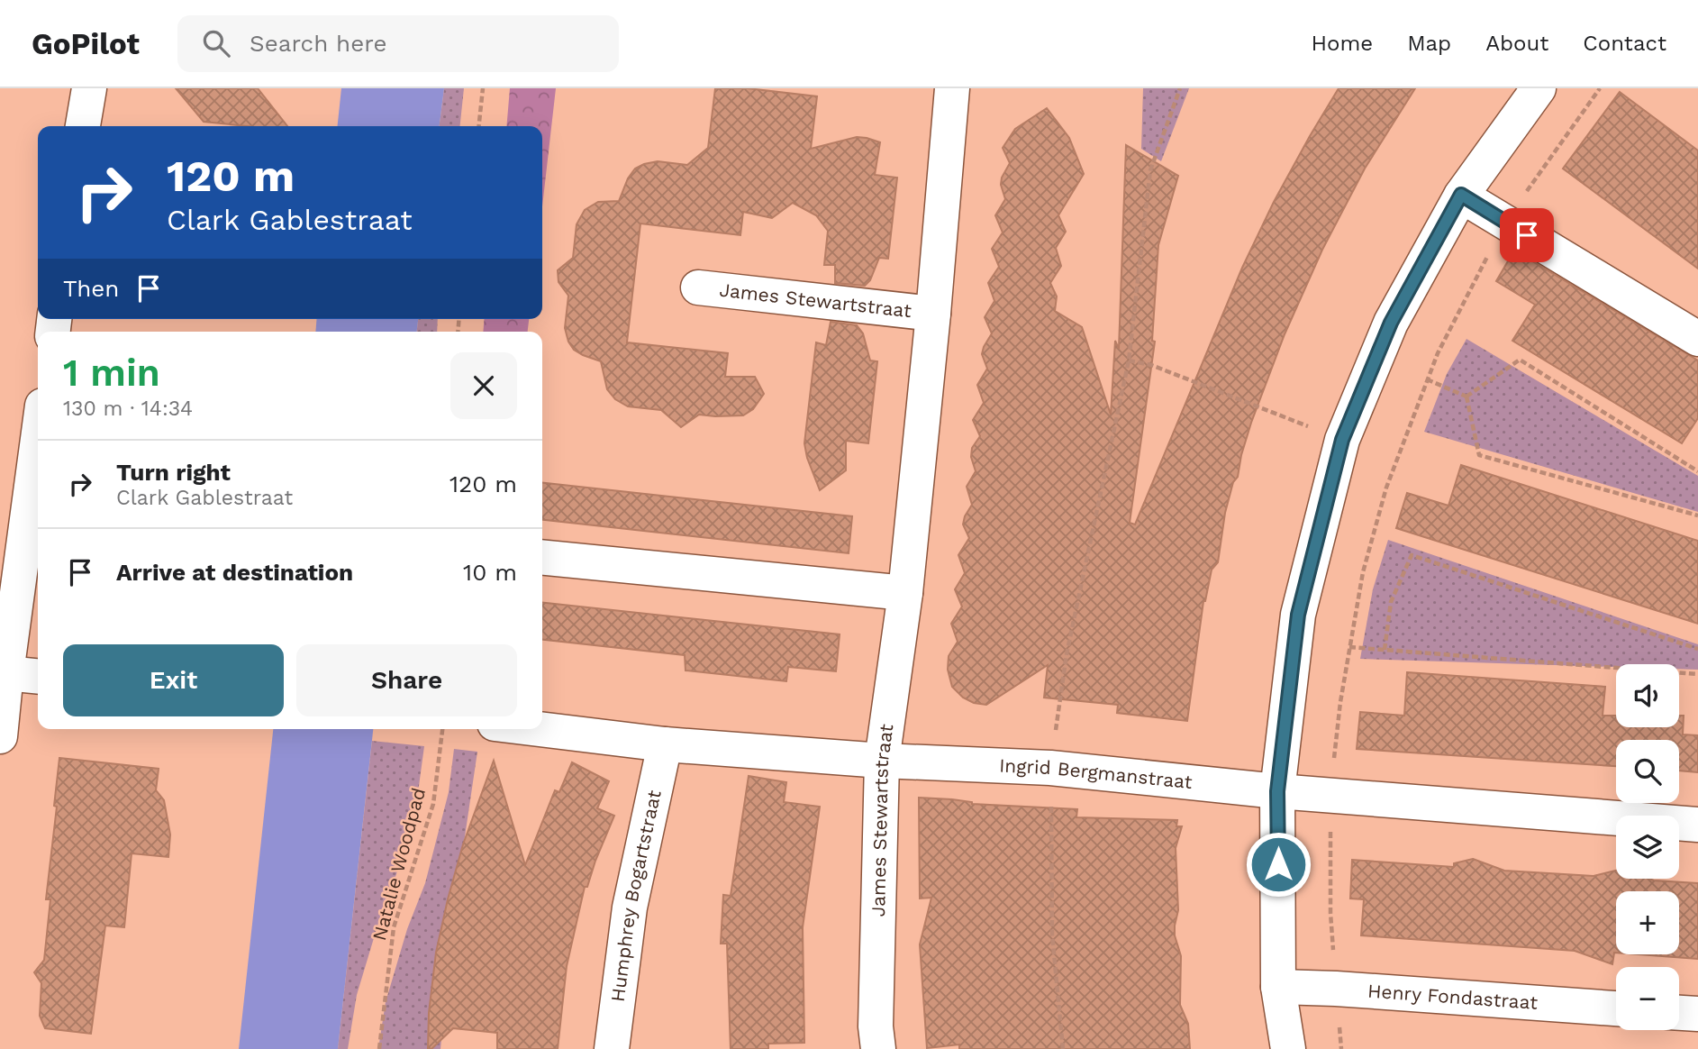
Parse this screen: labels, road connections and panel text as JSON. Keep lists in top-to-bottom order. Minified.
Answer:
{"streets":{"street":["James Stewartstraat","Ingrid Bergmanstraat","Humphrey Bogartstraat","Henry Fondastraat"],"path":["Natalie Woodpad"]},"crossings":[["James Stewartstraat","Ingrid Bergmanstraat"],["Ingrid Bergmanstraat","Humphrey Bogartstraat"]],"page":{"header":"GoPilot","search":"Search here","nav":["Home","Map","About","Contact"],"turn":["120 m","Clark Gablestraat"],"then":"Then","heading":["1 min","130 m · 14:34"],"list":[{"name":"Turn right","note":"Clark Gablestraat","value":"120 m"},{"name":"Arrive at destination","value":"10 m"}],"buttons":["Exit","Share"],"map_buttons":["+","−"]}}
